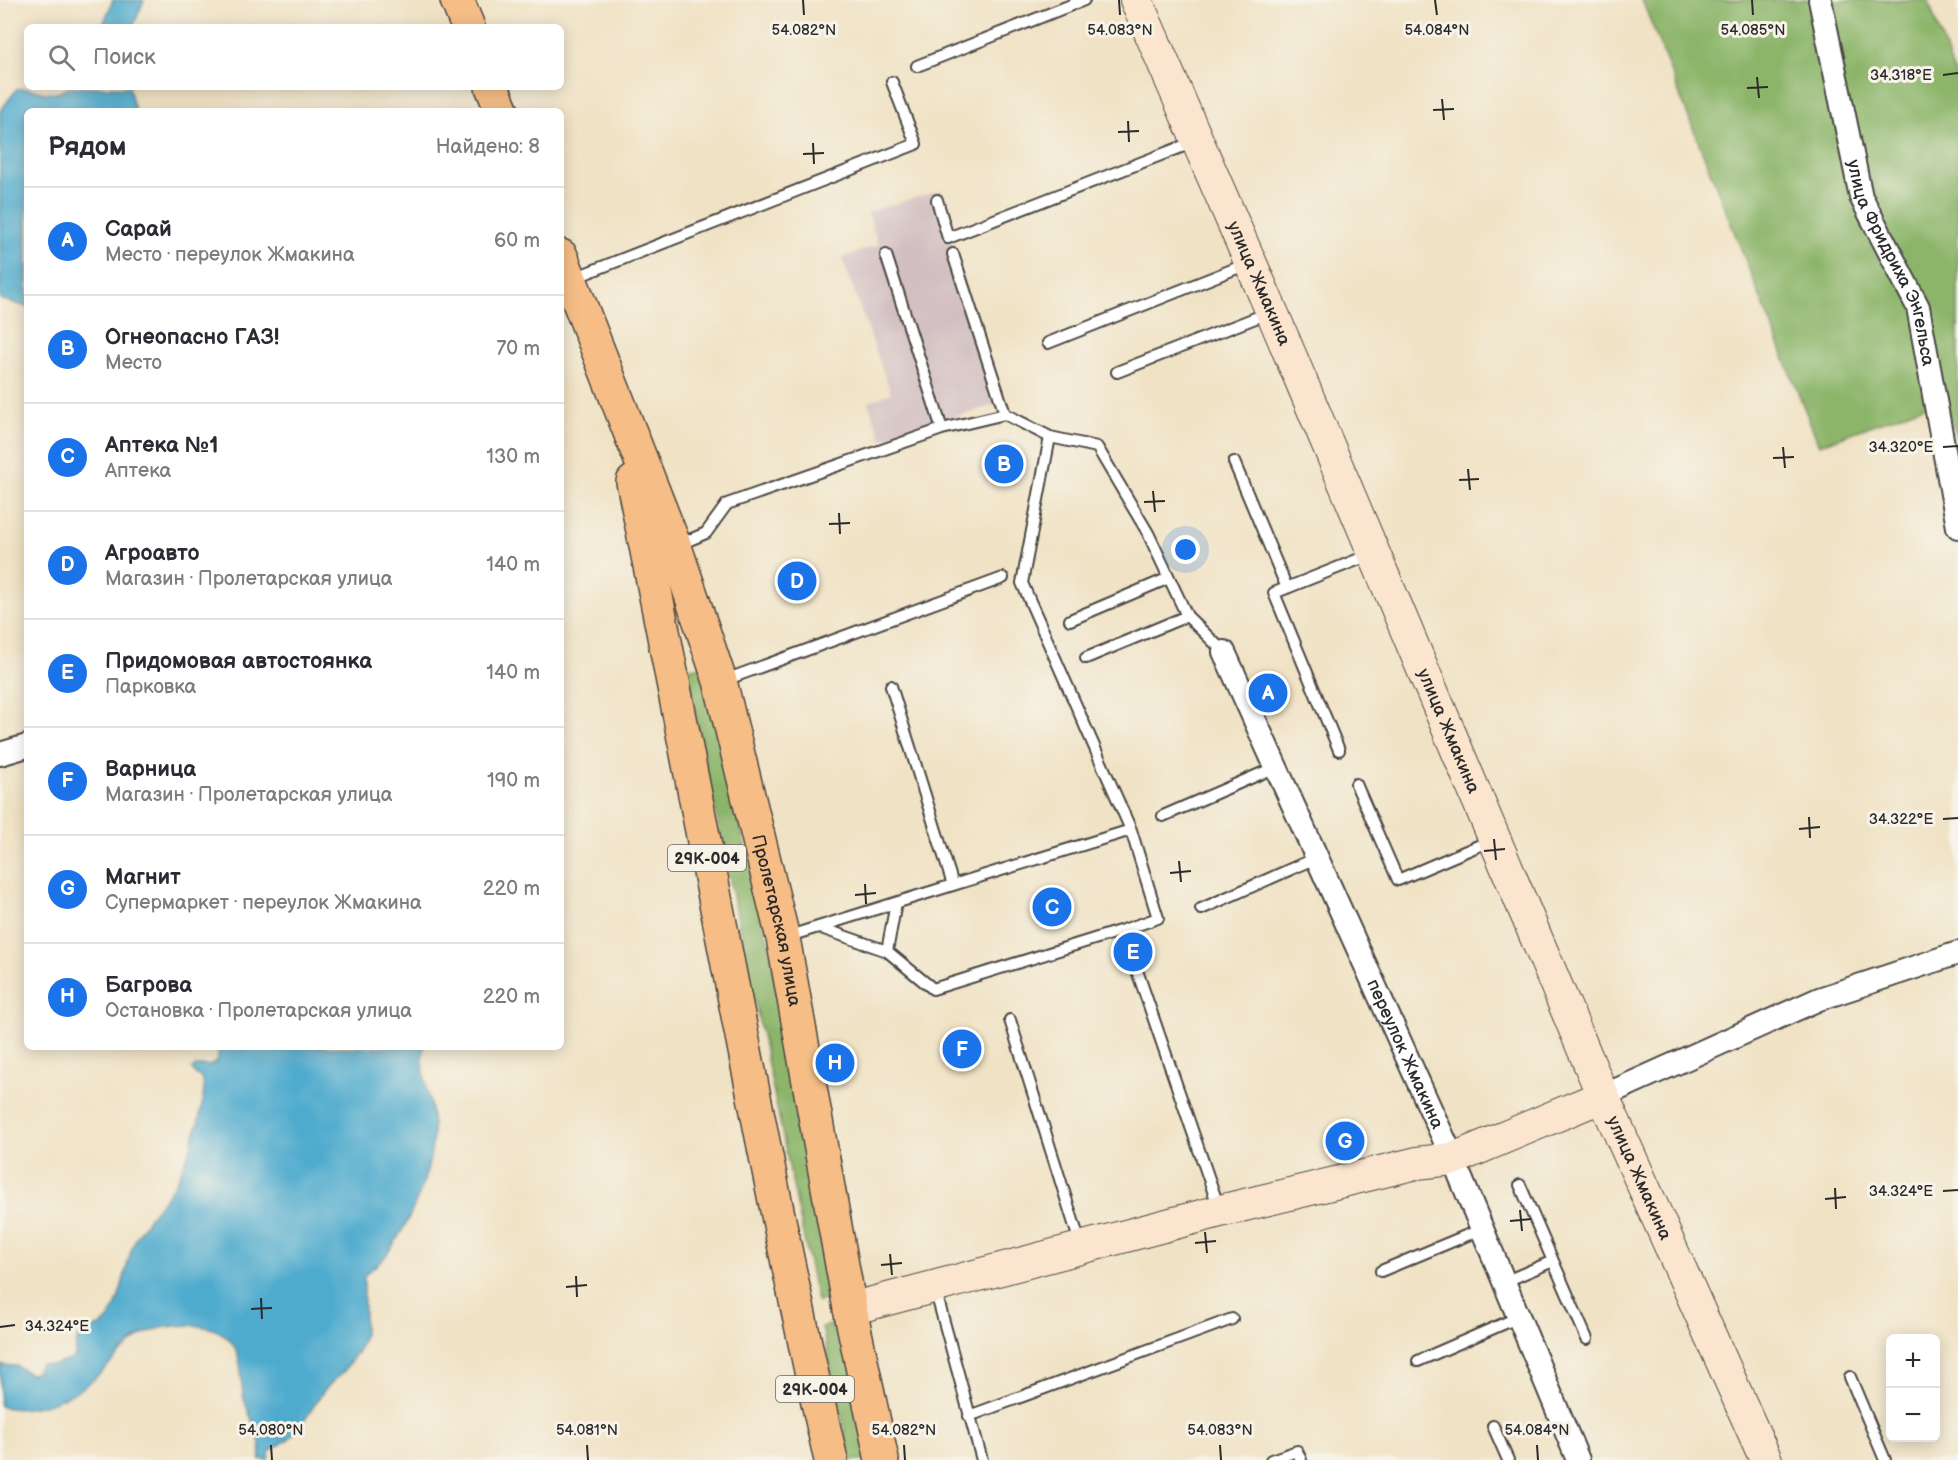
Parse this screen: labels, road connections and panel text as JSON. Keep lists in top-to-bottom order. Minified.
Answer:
{"streets":{"main road":["29К-004","Пролетарская улица"],"street":["улица Фридриха Энгельса","улица Жмакина","переулок Жмакина"]},"page":{"search":"Поиск","heading":["Рядом","Найдено: 8"],"list":[{"mark":"A","name":"Сарай","note":"Место · переулок Жмакина","value":"60 m"},{"mark":"B","name":"Огнеопасно ГАЗ!","note":"Место","value":"70 m"},{"mark":"C","name":"Аптека №1","note":"Аптека","value":"130 m"},{"mark":"D","name":"Агроавто","note":"Магазин · Пролетарская улица","value":"140 m"},{"mark":"E","name":"Придомовая автостоянка","note":"Парковка","value":"140 m"},{"mark":"F","name":"Варница","note":"Магазин · Пролетарская улица","value":"190 m"},{"mark":"G","name":"Магнит","note":"Супермаркет · переулок Жмакина","value":"220 m"},{"mark":"H","name":"Багрова","note":"Остановка · Пролетарская улица","value":"220 m"}],"pins":["B","D","A","C","E","F","H","G"],"map_buttons":["+","−"]},"coordinates":["54.082°N","54.083°N","54.084°N","54.085°N","34.318°E","34.320°E","34.322°E","34.324°E","54.080°N","54.081°N"]}
